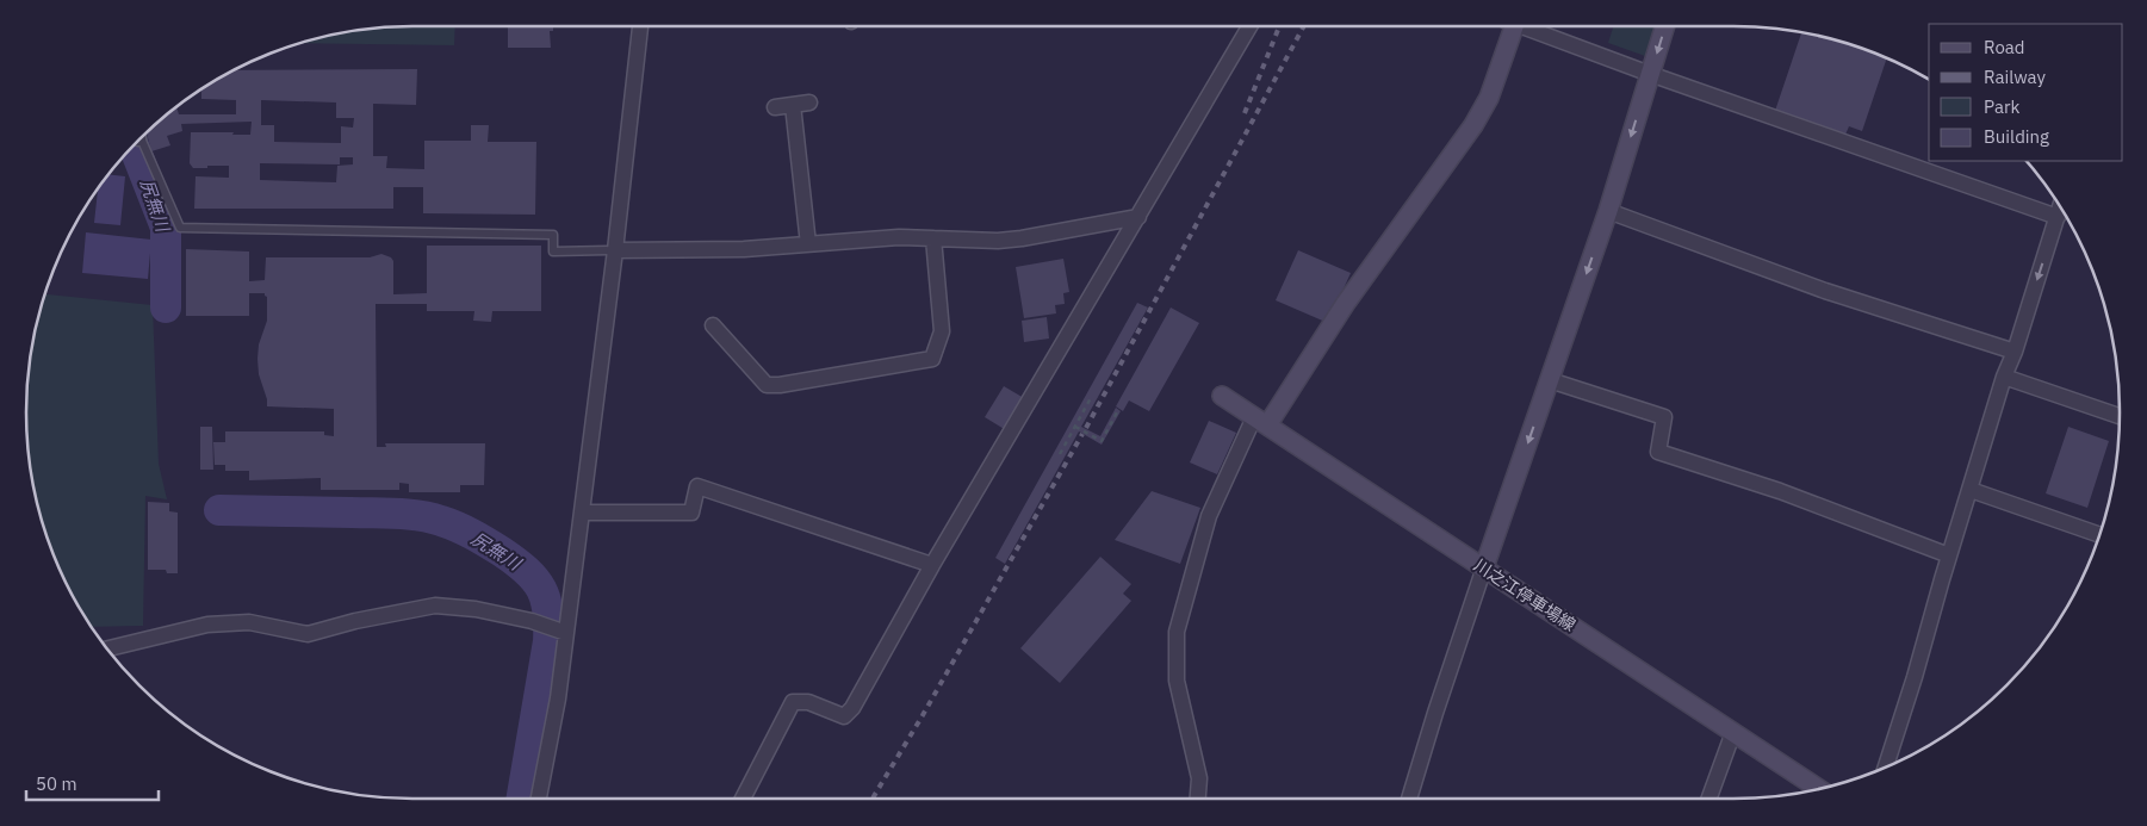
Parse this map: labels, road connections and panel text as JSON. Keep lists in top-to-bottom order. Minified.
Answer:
{"streets":{"street":["川之江停車場線"]},"water":["尻無川"],"legend":["Road","Railway","Park","Building"],"scale_bar":"50 m"}
